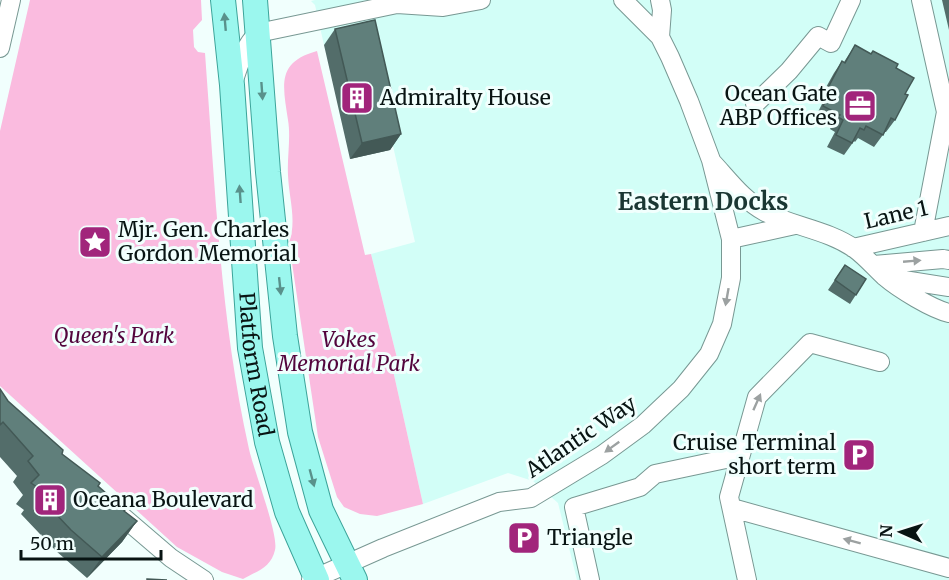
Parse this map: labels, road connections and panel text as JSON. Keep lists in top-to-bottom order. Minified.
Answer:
{"streets":{"main road":["Platform Road"],"street":["Lane 1","Atlantic Way"]},"crossings":[["Platform Road","Atlantic Way"]],"one_way":["Atlantic Way"],"districts":["Eastern Docks"],"parks":["Queen's Park","Vokes Memorial Park"],"places":{"building":["Admiralty House","Oceana Boulevard"],"office":["Ocean Gate ABP Offices"],"place":["Mjr. Gen. Charles Gordon Memorial"],"parking":["Cruise Terminal short term","Triangle"]},"scale_bar":"50 m","north":"left"}
